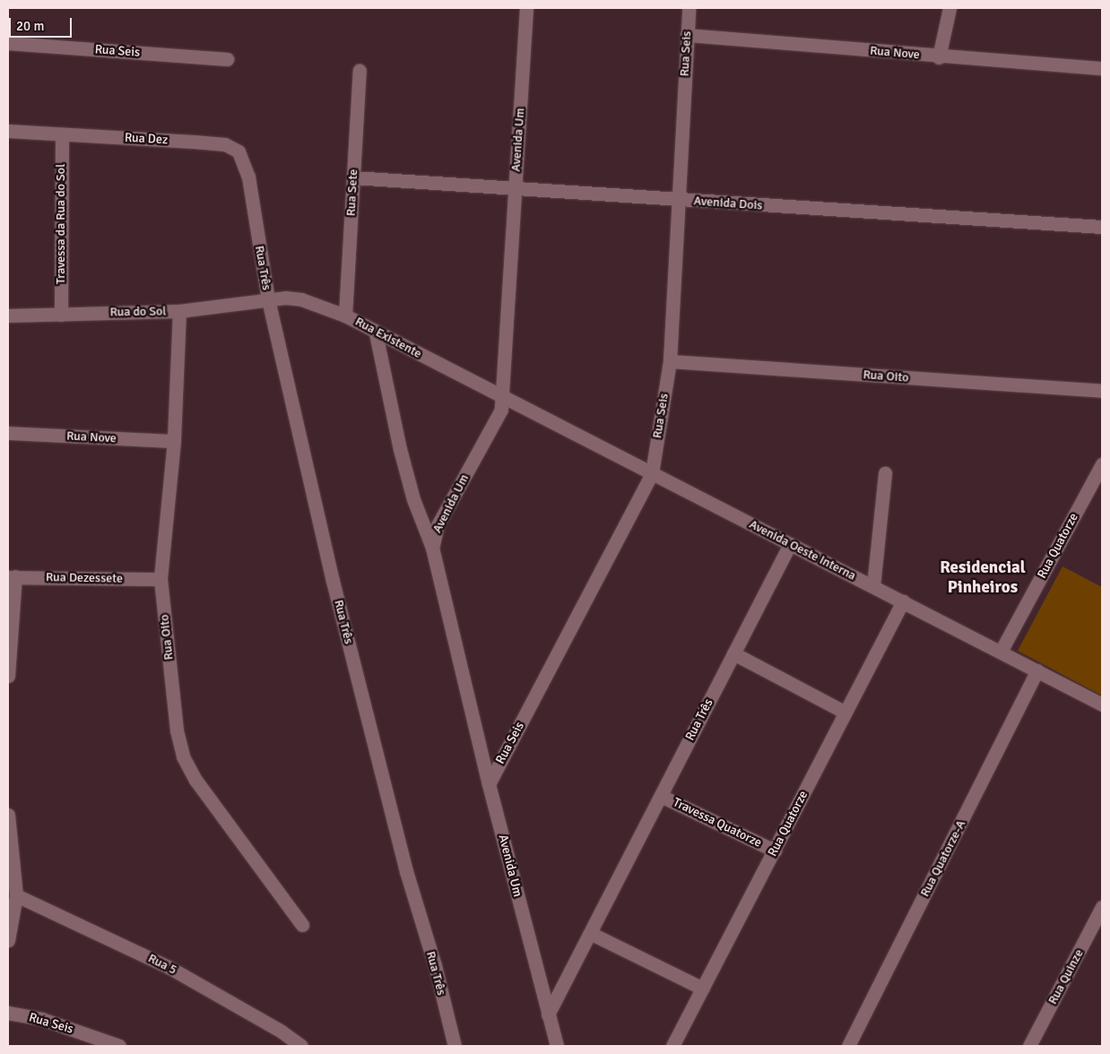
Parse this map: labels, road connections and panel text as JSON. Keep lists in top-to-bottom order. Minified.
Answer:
{"streets":{"street":["Rua Seis","Rua Nove","Rua Dez","Avenida Um","Rua Sete","Avenida Dois","Travessa da Rua do Sol","Rua Três","Rua do Sol","Rua Existente","Rua Oito","Rua Quatorze","Avenida Oeste Interna","Rua Dezessete","Travessa Quatorze","Rua Quatorze-A","Rua 5","Rua Quinze"]},"crossings":[["Rua Seis","Rua Nove"],["Rua Seis","Avenida Um"],["Rua Seis","Avenida Dois"],["Rua Seis","Rua Oito"],["Rua Seis","Avenida Oeste Interna"],["Rua Nove","Rua Oito"],["Rua Dez","Travessa da Rua do Sol"],["Rua Dez","Rua Três"],["Avenida Um","Avenida Dois"],["Avenida Um","Rua Três"],["Avenida Um","Rua Existente"],["Avenida Um","Avenida Oeste Interna"],["Rua Sete","Avenida Dois"],["Rua Sete","Rua Existente"],["Travessa da Rua do Sol","Rua do Sol"],["Rua Três","Rua do Sol"],["Rua Três","Rua Existente"],["Rua Três","Avenida Oeste Interna"],["Rua Três","Travessa Quatorze"],["Rua do Sol","Rua Existente"],["Rua do Sol","Rua Oito"],["Rua Existente","Avenida Oeste Interna"],["Rua Oito","Rua Dezessete"],["Rua Quatorze","Avenida Oeste Interna"],["Rua Quatorze","Travessa Quatorze"],["Avenida Oeste Interna","Rua Quatorze-A"]],"districts":["Residencial Pinheiros"],"scale_bar":"20 m"}
